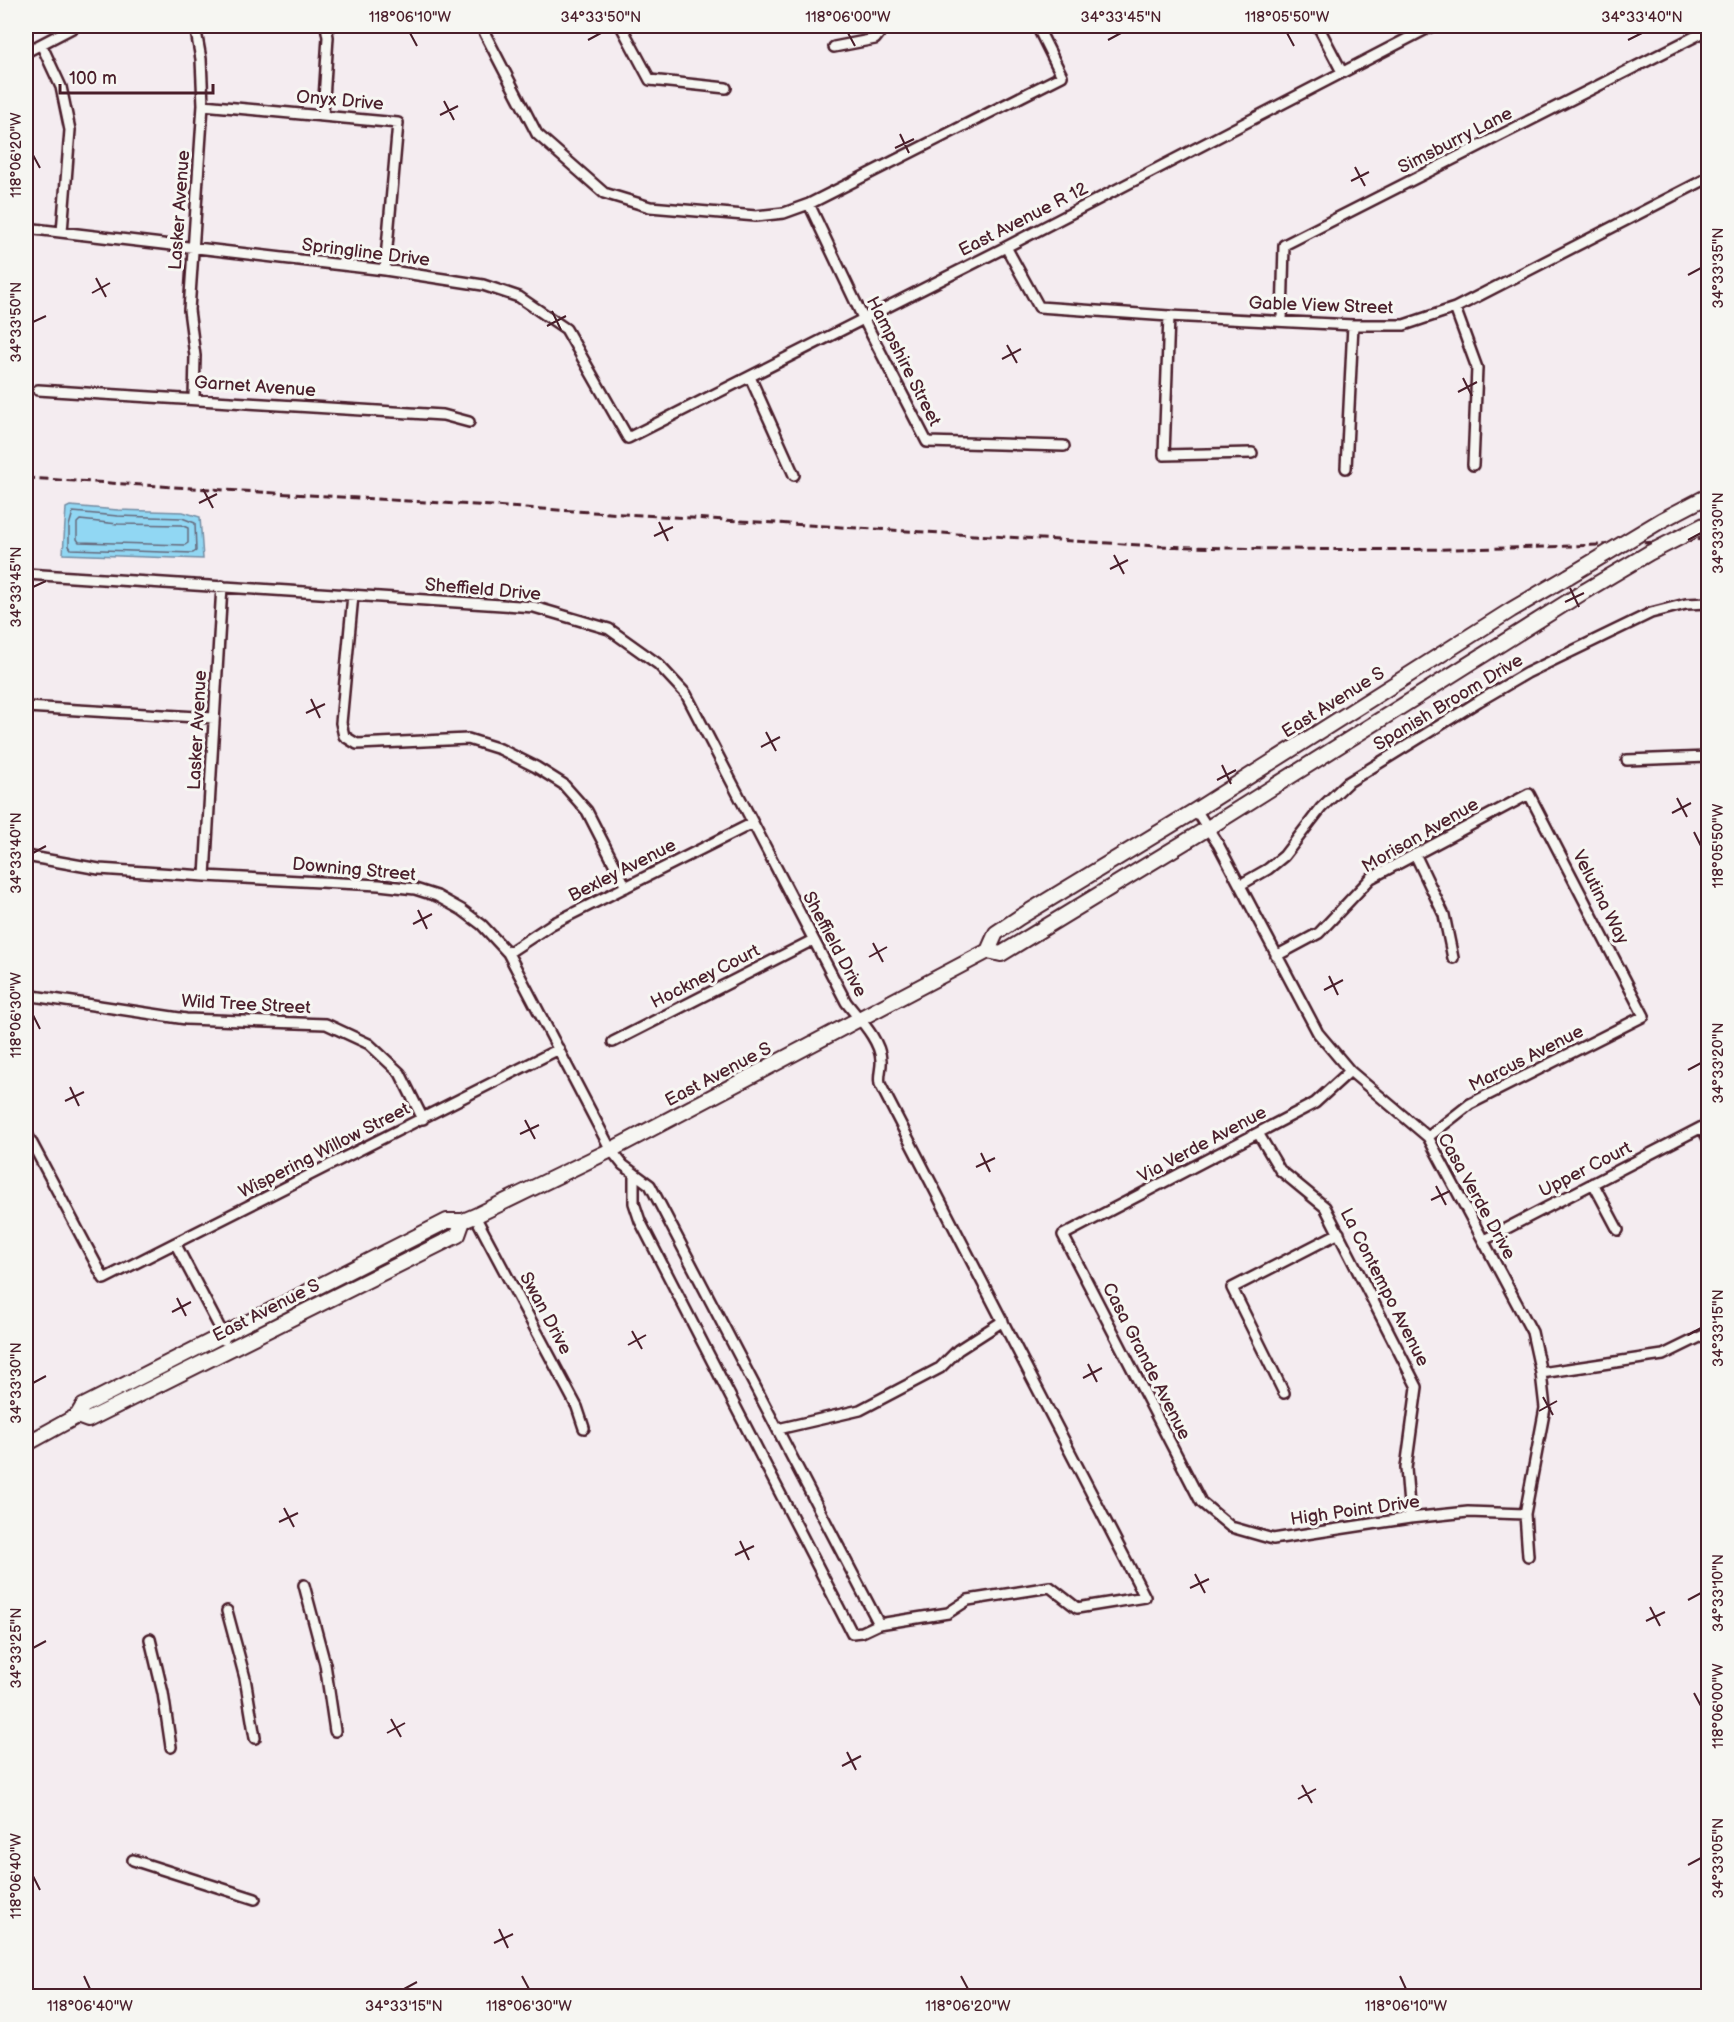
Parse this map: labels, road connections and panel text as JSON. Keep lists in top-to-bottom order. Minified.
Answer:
{"streets":{"main road":["East Avenue S"],"street":["Onyx Drive","Simsburry Lane","Lasker Avenue","East Avenue R 12","Springline Drive","Gable View Street","Hampshire Street","Garnet Avenue","Sheffield Drive","Spanish Broom Drive","Morisan Avenue","Downing Street","Bexley Avenue","Velutina Way","Hockney Court","Wild Tree Street","Marcus Avenue","Via Verde Avenue","Wispering Willow Street","Upper Court","Casa Verde Drive","La Contempo Avenue","Swan Drive","Casa Grande Avenue","High Point Drive"]},"crossings":[["Onyx Drive","Lasker Avenue"],["Onyx Drive","Springline Drive"],["Simsburry Lane","Gable View Street"],["Lasker Avenue","Springline Drive"],["Lasker Avenue","Garnet Avenue"],["Lasker Avenue","Sheffield Drive"],["Lasker Avenue","Downing Street"],["East Avenue R 12","Springline Drive"],["East Avenue R 12","Gable View Street"],["East Avenue R 12","Hampshire Street"],["Sheffield Drive","East Avenue S"],["Sheffield Drive","Downing Street"],["Sheffield Drive","Bexley Avenue"],["Sheffield Drive","Hockney Court"],["East Avenue S","Downing Street"],["East Avenue S","Casa Verde Drive"],["East Avenue S","Swan Drive"],["Spanish Broom Drive","Casa Verde Drive"],["Morisan Avenue","Velutina Way"],["Morisan Avenue","Casa Verde Drive"],["Downing Street","Bexley Avenue"],["Downing Street","Wispering Willow Street"],["Velutina Way","Marcus Avenue"],["Wild Tree Street","Wispering Willow Street"],["Marcus Avenue","Casa Verde Drive"],["Via Verde Avenue","Casa Verde Drive"],["Via Verde Avenue","La Contempo Avenue"],["Via Verde Avenue","Casa Grande Avenue"],["Upper Court","Casa Verde Drive"],["Casa Verde Drive","High Point Drive"],["La Contempo Avenue","High Point Drive"],["Casa Grande Avenue","High Point Drive"]],"scale_bar":"100 m","coordinates":["118°06'10\"W","34°33'50\"N","118°06'00\"W","34°33'45\"N","118°05'50\"W","34°33'40\"N","118°06'20\"W","34°33'35\"N","34°33'30\"N","118°06'30\"W","34°33'20\"N","34°33'15\"N","34°33'10\"N","34°33'25\"N","34°33'05\"N","118°06'40\"W"]}
